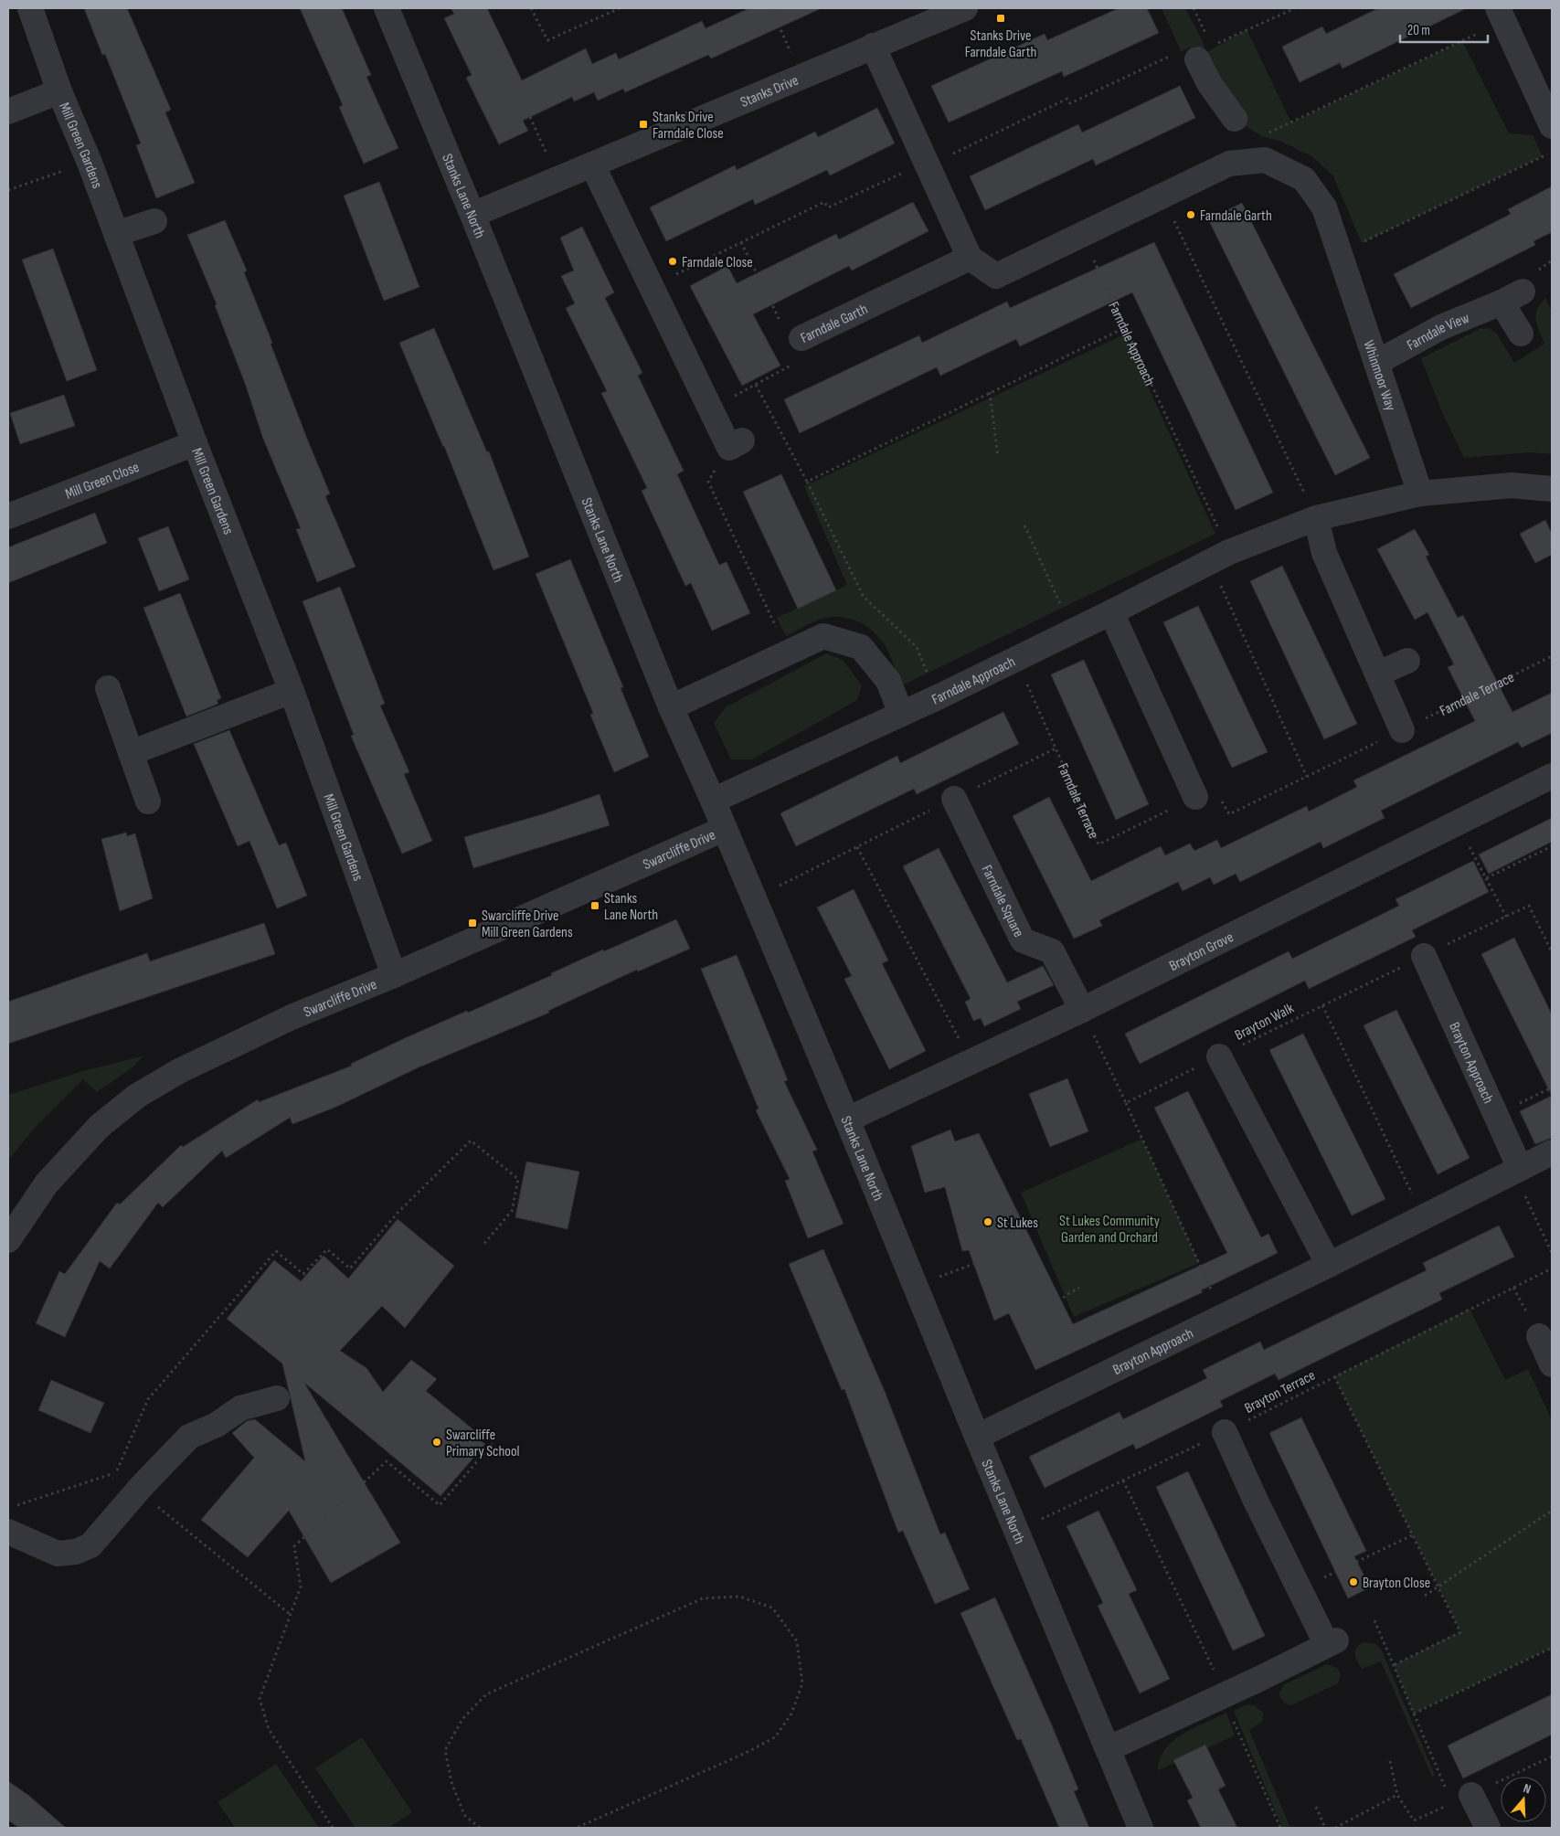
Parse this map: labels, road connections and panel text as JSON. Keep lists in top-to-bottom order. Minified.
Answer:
{"streets":{"street":["Stanks Drive","Mill Green Gardens","Stanks Lane North","Farndale Garth","Farndale View","Farndale Approach","Whinmoor Way","Mill Green Close","Swarcliffe Drive","Farndale Square","Brayton Grove","Brayton Approach"],"path":["Farndale Terrace","Brayton Walk","Brayton Terrace"]},"crossings":[["Stanks Drive","Stanks Lane North"],["Mill Green Gardens","Mill Green Close"],["Mill Green Gardens","Swarcliffe Drive"],["Stanks Lane North","Farndale Approach"],["Stanks Lane North","Swarcliffe Drive"],["Stanks Lane North","Brayton Grove"],["Stanks Lane North","Brayton Approach"],["Stanks Lane North","Brayton Terrace"],["Farndale View","Whinmoor Way"],["Farndale Approach","Whinmoor Way"],["Farndale Approach","Farndale Terrace"],["Farndale Square","Brayton Grove"],["Brayton Walk","Brayton Approach"]],"parks":["St Lukes Community Garden and Orchard"],"places":{"transit":["Stanks Drive Farndale Garth","Stanks Drive Farndale Close","Stanks Lane North","Swarcliffe Drive Mill Green Gardens"],"other":["Farndale Garth","Farndale Close","St Lukes","Swarcliffe Primary School","Brayton Close"]},"scale_bar":"20 m","north":"top"}
